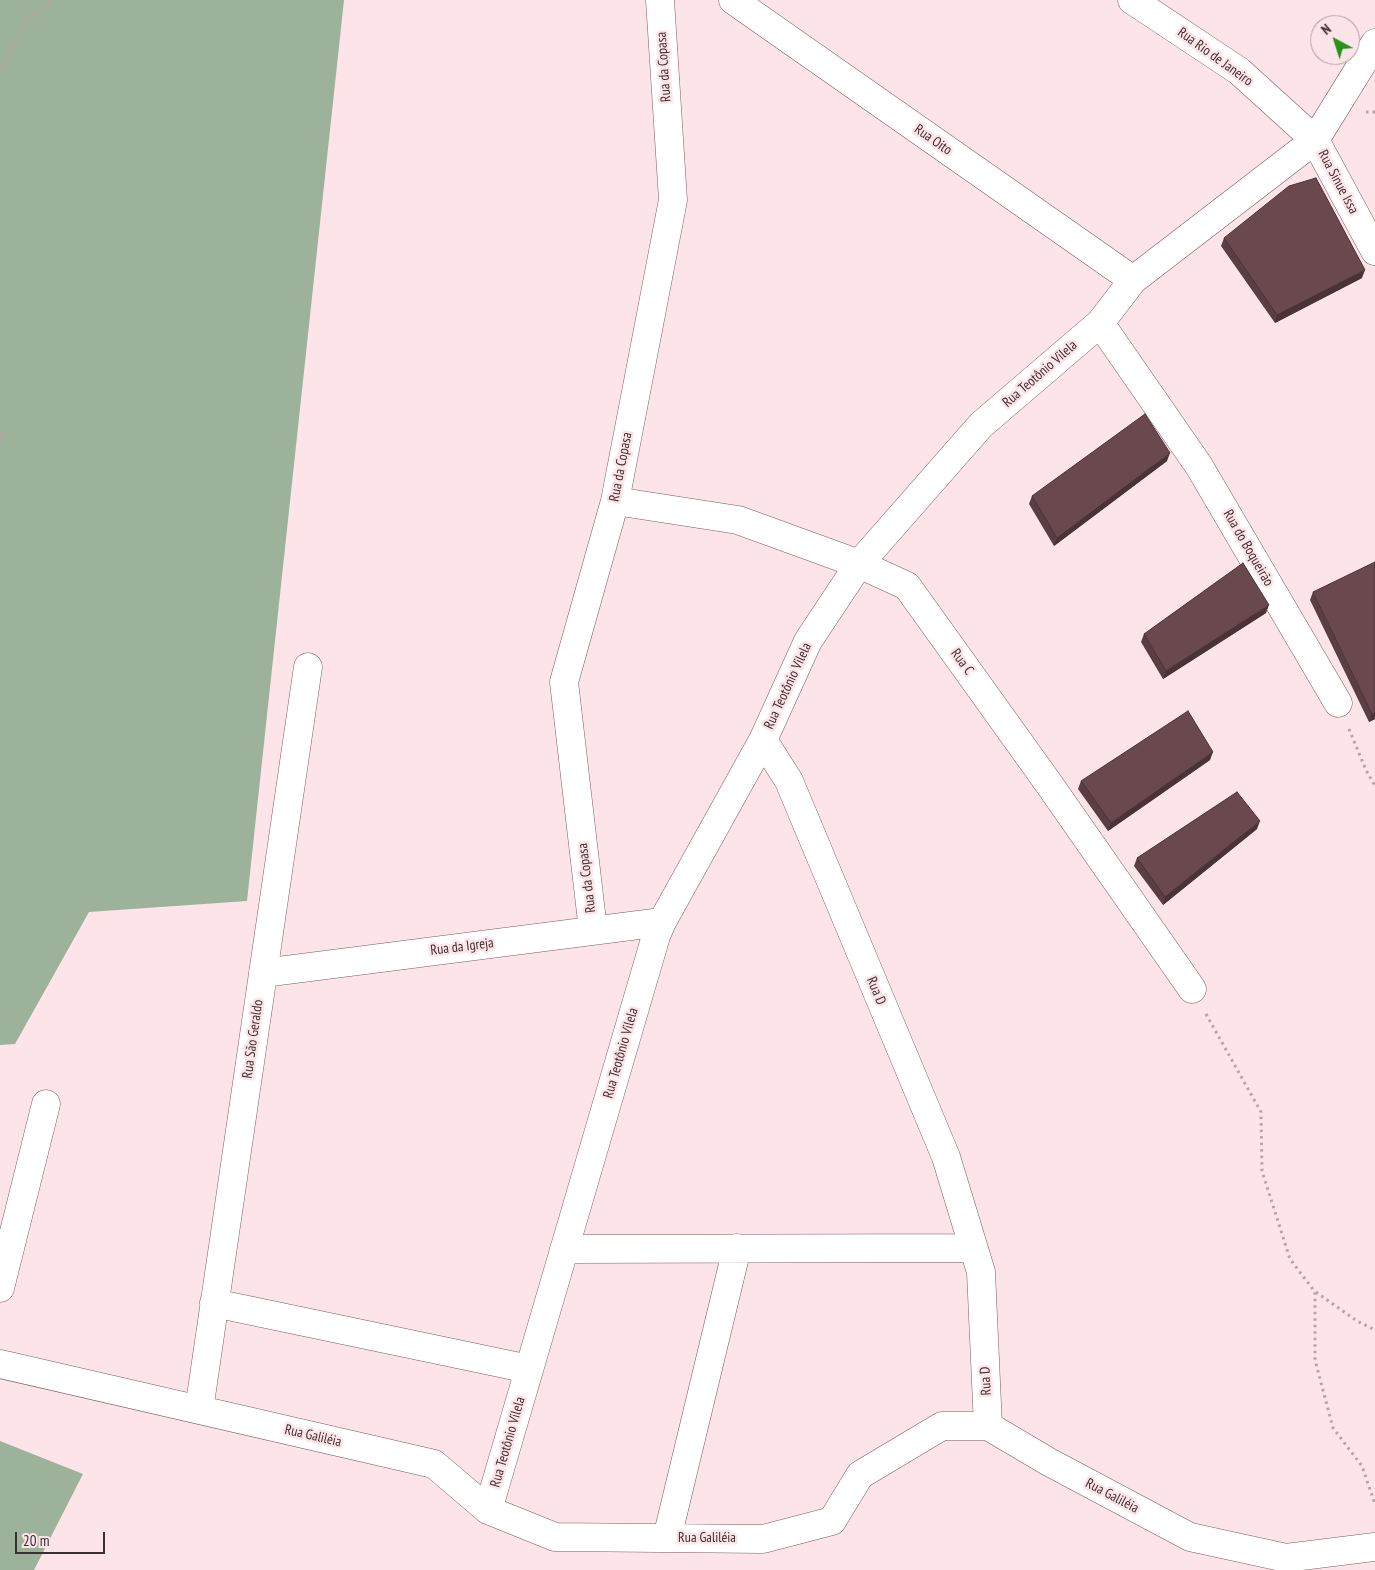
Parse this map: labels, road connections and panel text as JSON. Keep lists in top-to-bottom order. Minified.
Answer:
{"streets":{"street":["Rua Rio de Janeiro","Rua da Copasa","Rua Oito","Rua Sinue Issa","Rua Teotônio Vilela","Rua do Boqueirão","Rua C","Rua da Igreja","Rua D","Rua São Geraldo","Rua Galiléia"]},"crossings":[["Rua Rio de Janeiro","Rua Sinue Issa"],["Rua Rio de Janeiro","Rua Teotônio Vilela"],["Rua da Copasa","Rua C"],["Rua da Copasa","Rua da Igreja"],["Rua Oito","Rua Teotônio Vilela"],["Rua Sinue Issa","Rua Teotônio Vilela"],["Rua Teotônio Vilela","Rua do Boqueirão"],["Rua Teotônio Vilela","Rua C"],["Rua Teotônio Vilela","Rua da Igreja"],["Rua Teotônio Vilela","Rua D"],["Rua Teotônio Vilela","Rua Galiléia"],["Rua da Igreja","Rua São Geraldo"],["Rua D","Rua Galiléia"],["Rua São Geraldo","Rua Galiléia"]],"scale_bar":"20 m","north":"top left"}
